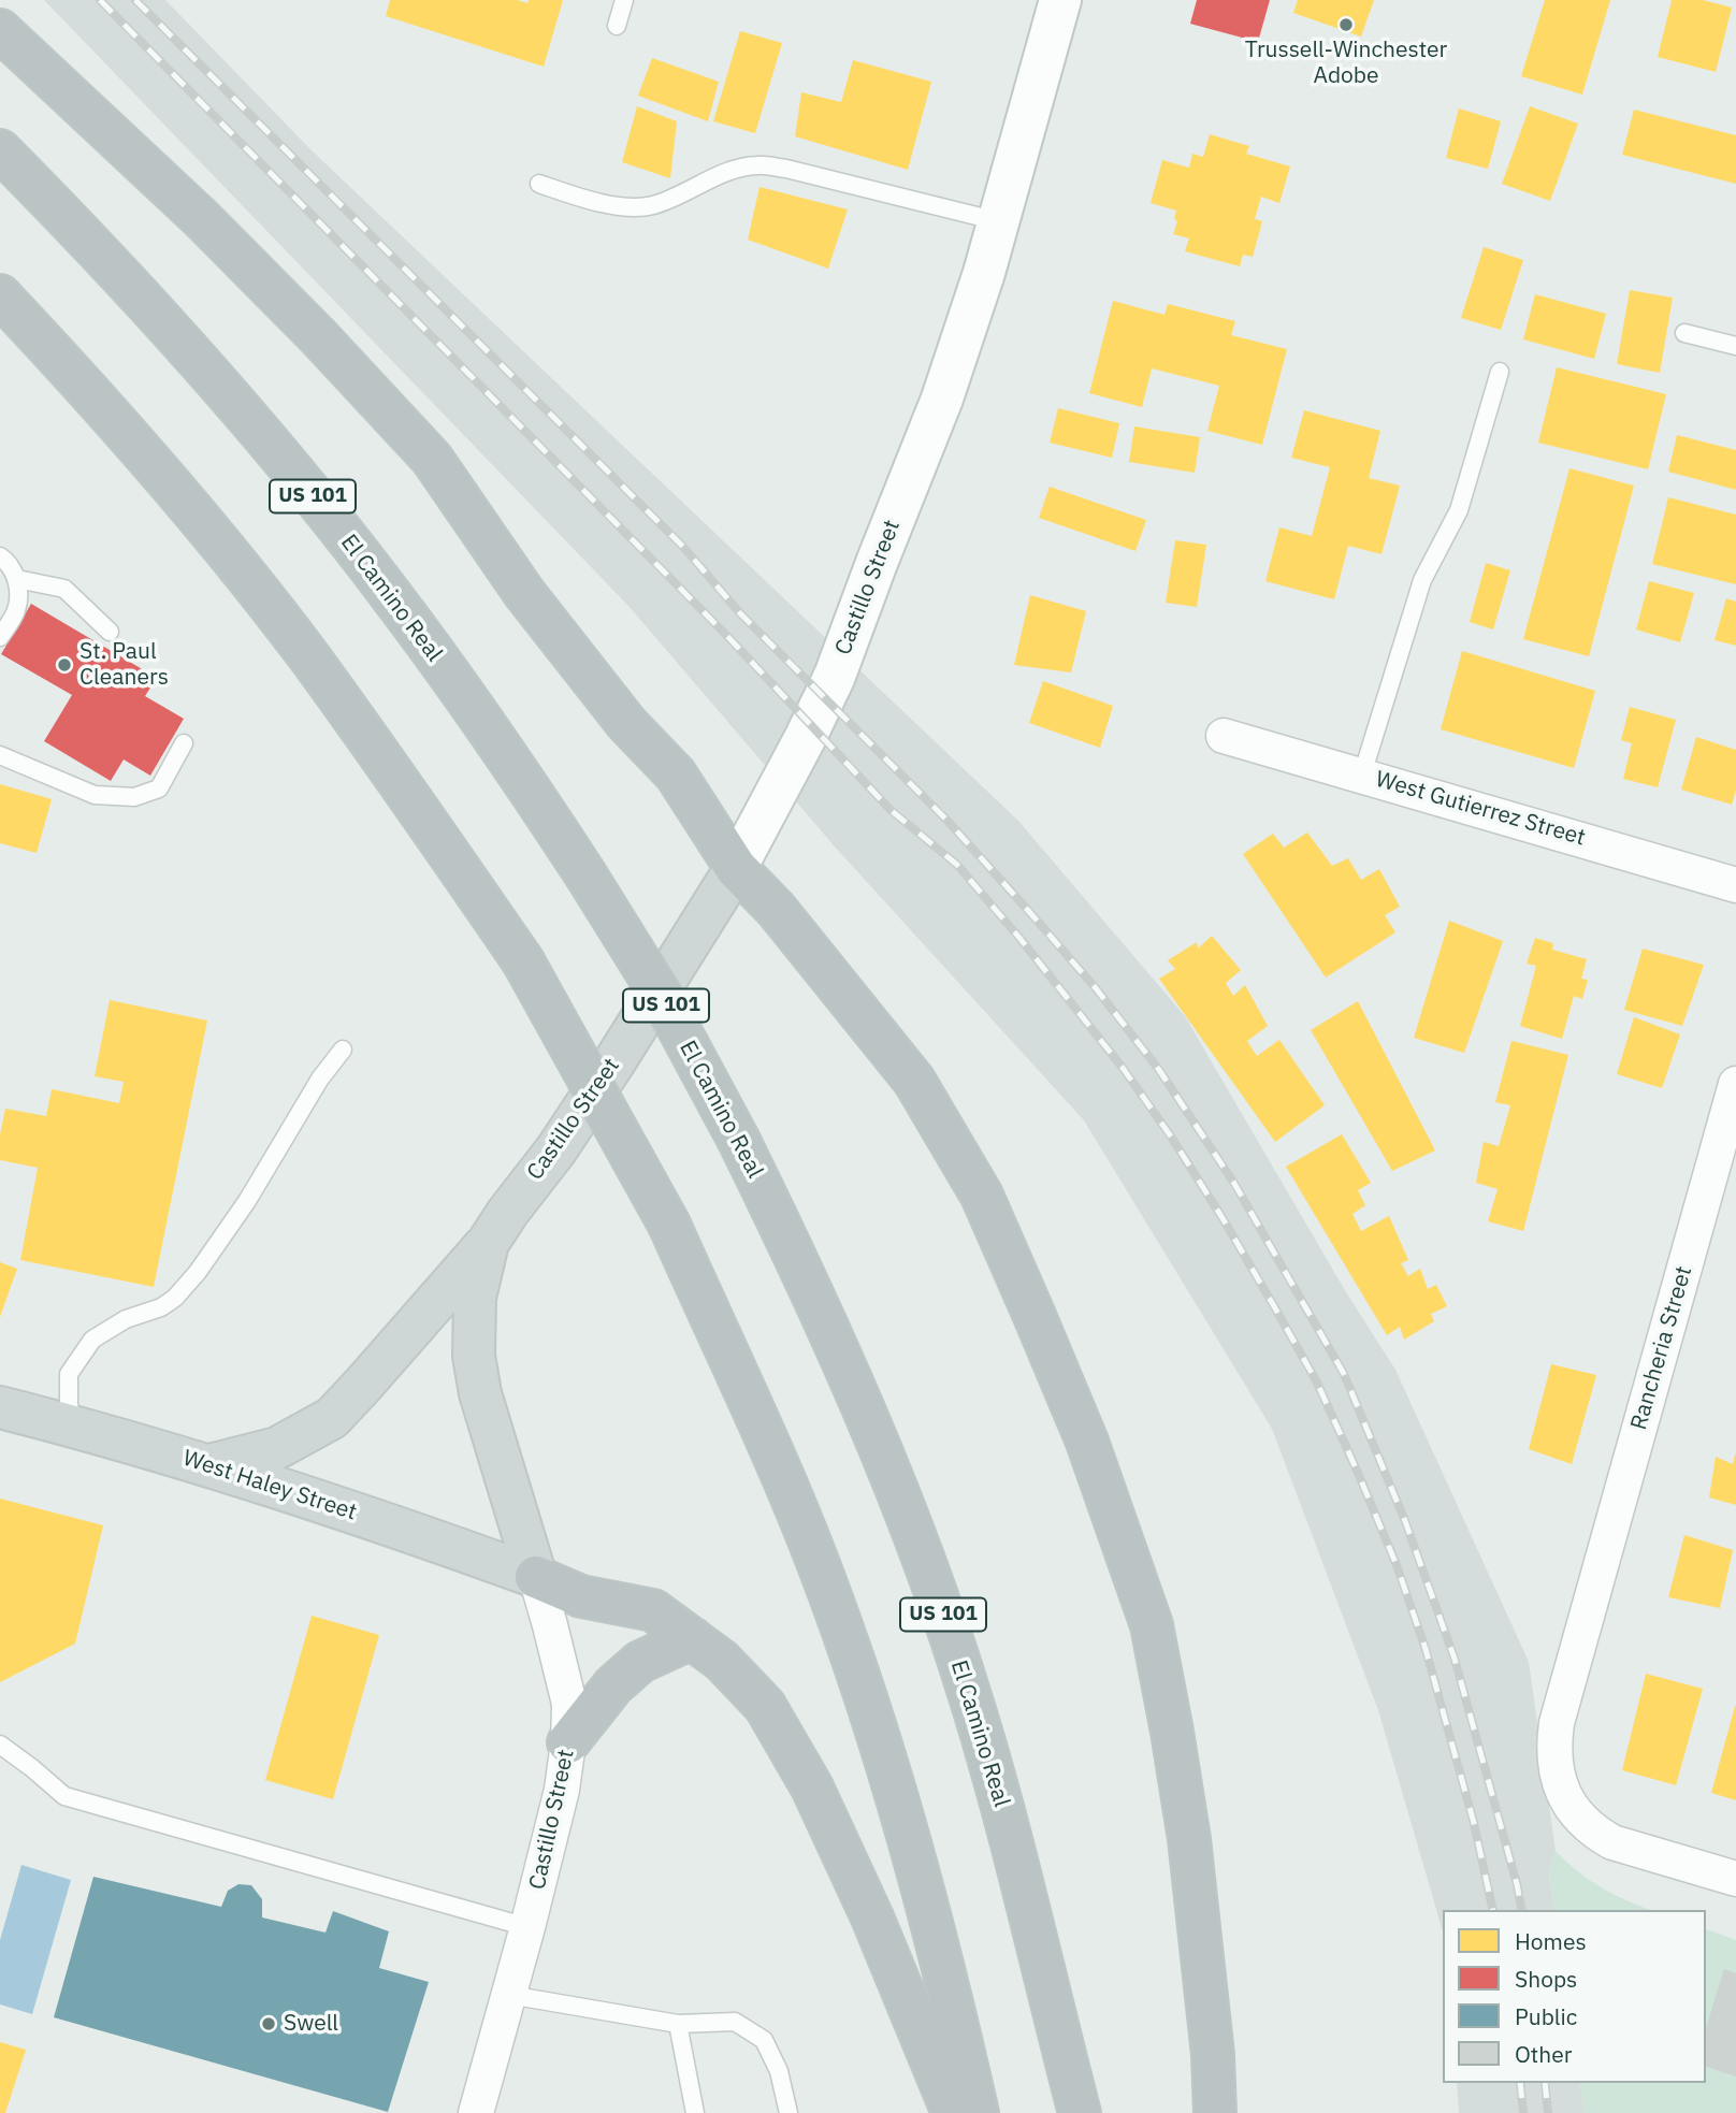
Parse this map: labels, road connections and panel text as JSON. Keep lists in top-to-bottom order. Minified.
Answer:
{"streets":{"highway":["US 101","El Camino Real"],"main road":["Castillo Street","West Haley Street"],"street":["West Gutierrez Street","Rancheria Street"]},"crossings":[["Castillo Street","West Haley Street"]],"places":["Trussell-Winchester Adobe","St. Paul Cleaners","Swell"],"legend":["Homes","Shops","Public","Other"]}
